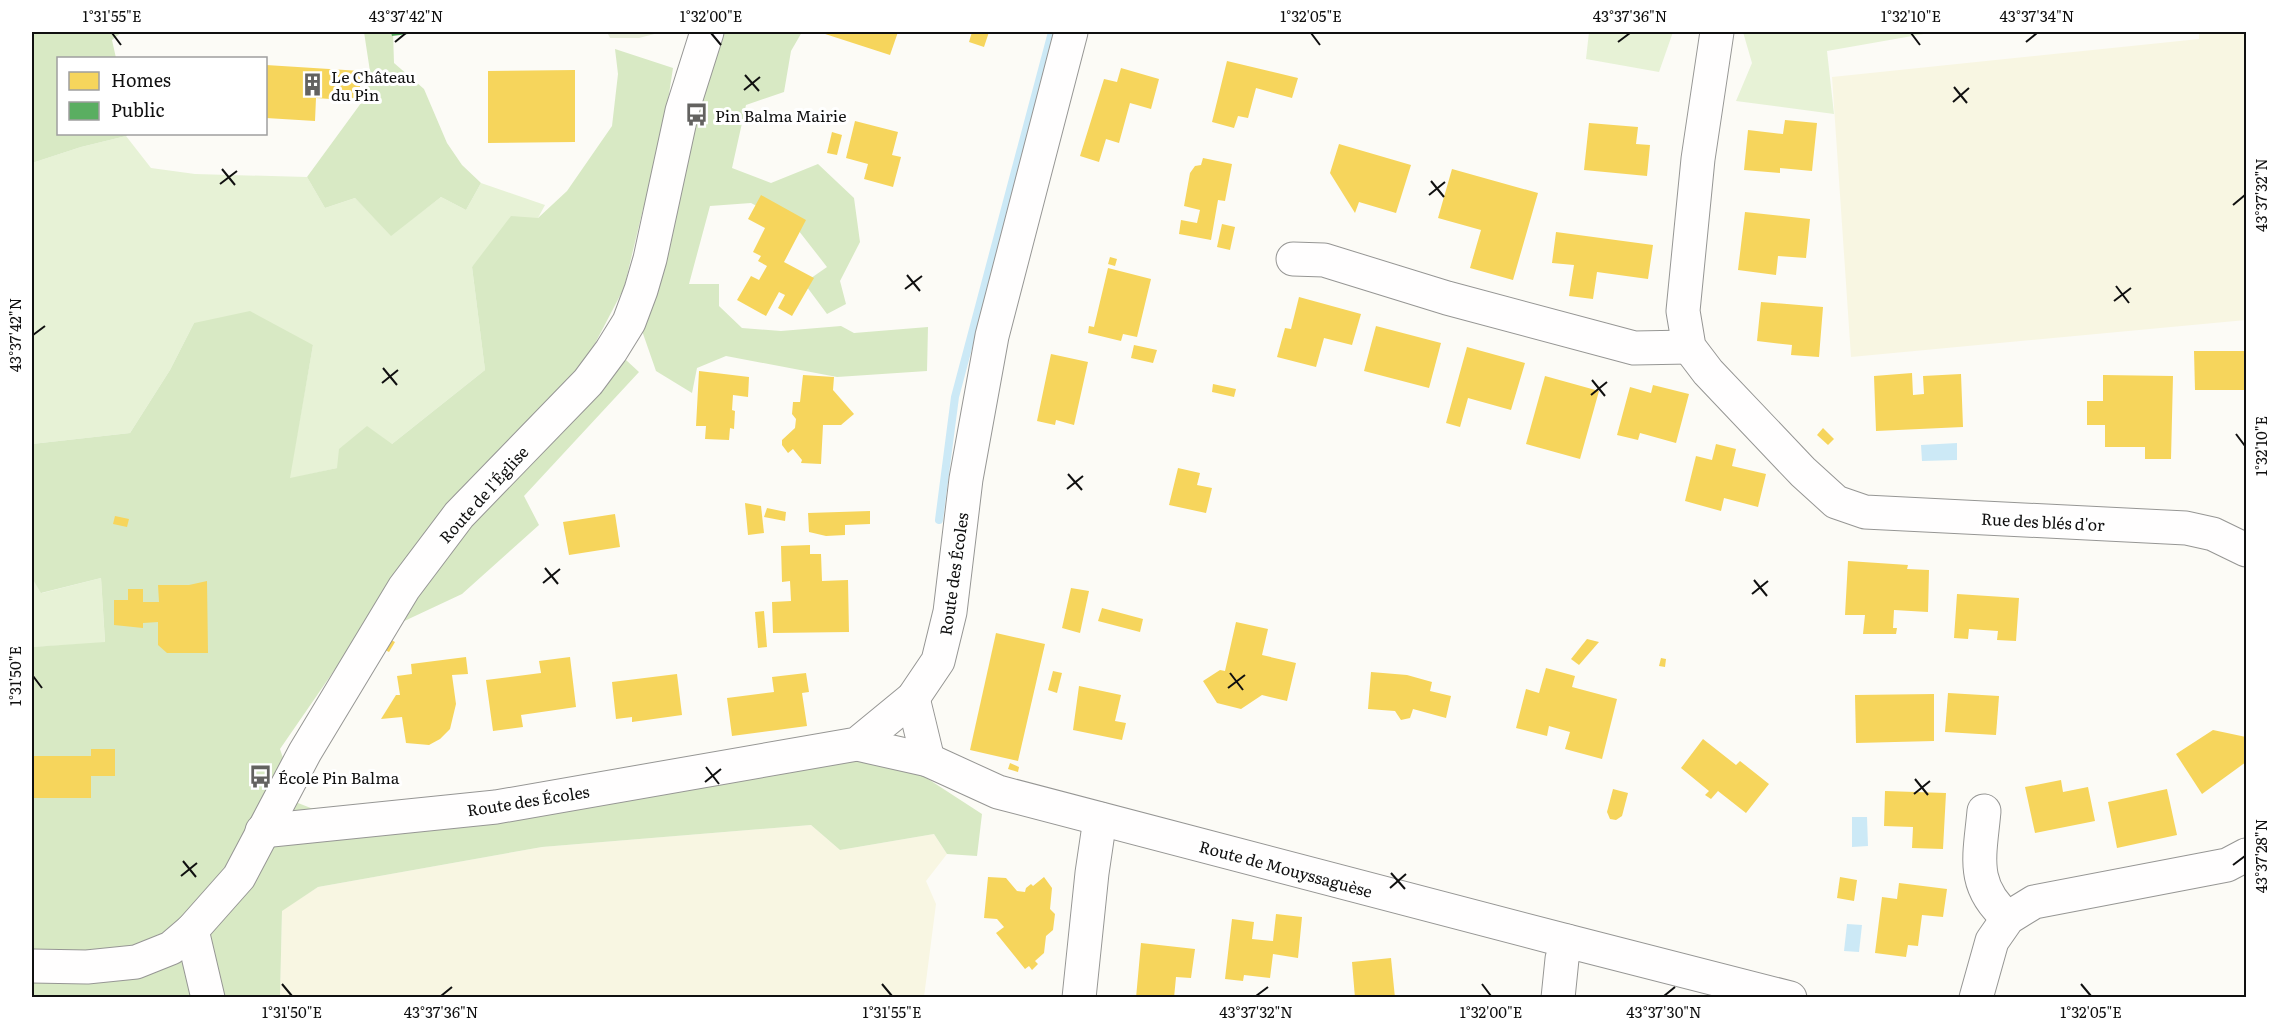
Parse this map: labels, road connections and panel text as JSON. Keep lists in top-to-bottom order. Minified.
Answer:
{"streets":{"street":["Route de l'Église","Rue des blés d'or","Route des Écoles","Route de Mouyssaguèse"]},"crossings":[["Route de l'Église","Route des Écoles"],["Route des Écoles","Route de Mouyssaguèse"]],"places":{"building":["Le Château du Pin"],"bus stop":["Pin Balma Mairie","École Pin Balma"]},"legend":["Homes","Public"],"coordinates":["1°31'55\"E","43°37'42\"N","1°32'00\"E","1°32'05\"E","43°37'36\"N","1°32'10\"E","43°37'34\"N","43°37'32\"N","1°31'50\"E","43°37'28\"N","43°37'30\"N"]}
